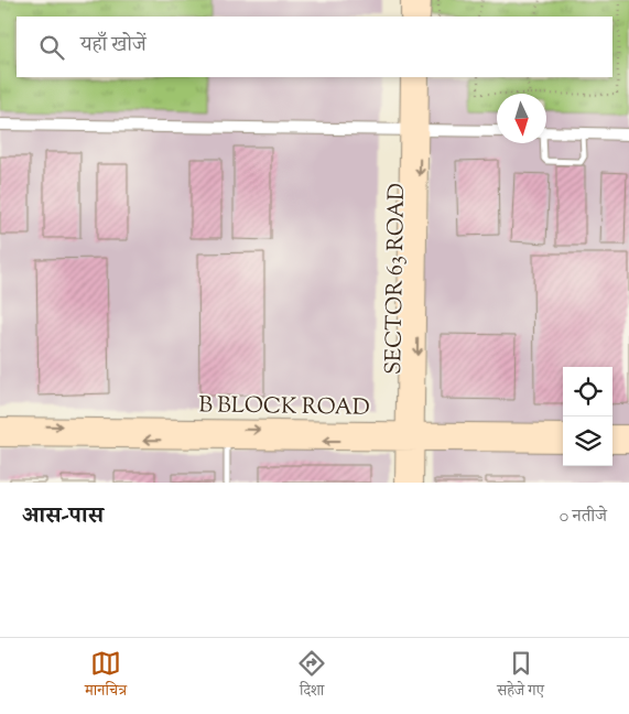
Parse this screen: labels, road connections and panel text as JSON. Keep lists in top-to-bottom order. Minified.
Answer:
{"streets":{"street":["SECTOR 63 ROAD","B BLOCK ROAD"]},"crossings":[["SECTOR 63 ROAD","B BLOCK ROAD"]],"north":"bottom","page":{"search":"यहाँ खोजें","heading":["आस-पास","0 नतीजे"],"nav":["मानचित्र","दिशा","सहेजे गए"]}}
